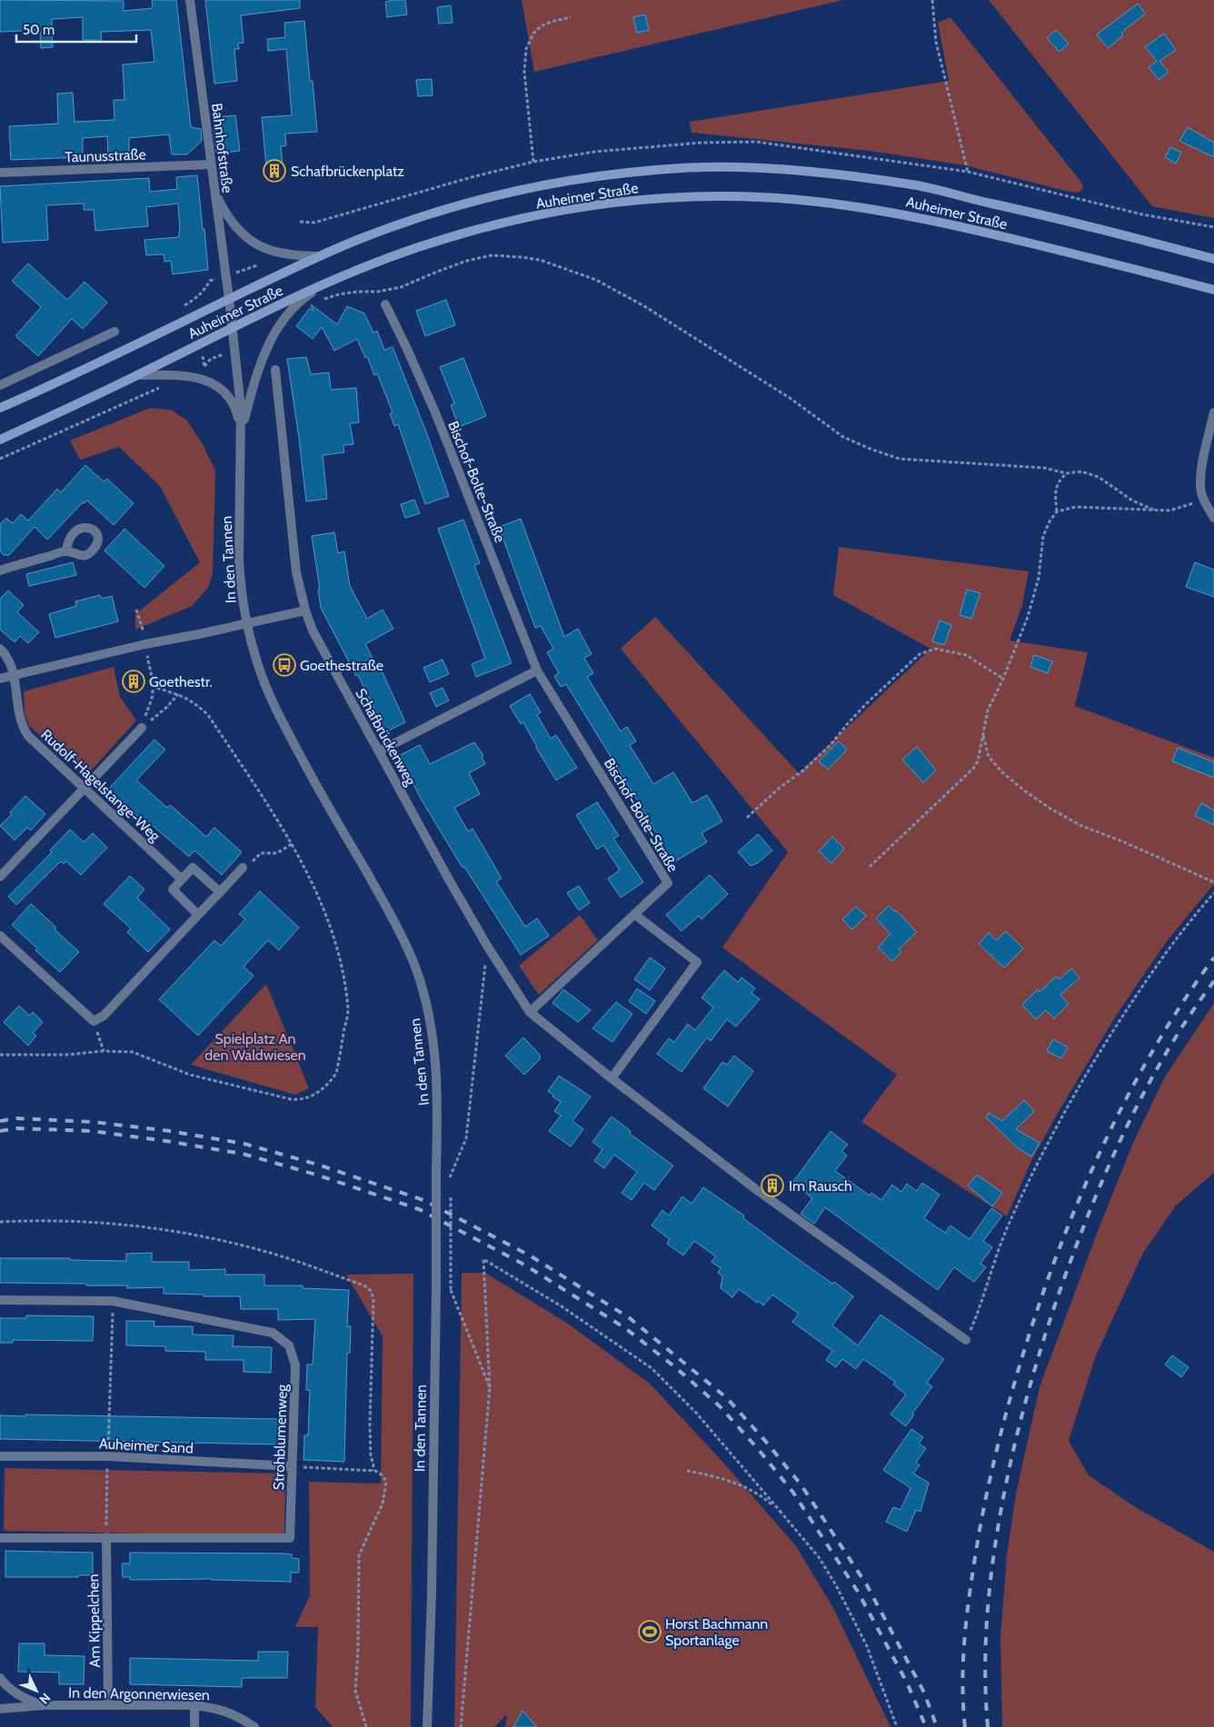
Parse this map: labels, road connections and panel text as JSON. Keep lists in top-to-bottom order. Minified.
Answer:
{"streets":{"main road":["Auheimer Straße"],"street":["Bahnhofstraße","Taunusstraße","Bischof-Bolte-Straße","In den Tannen","Schafbrückenweg","Rudolf-Hagelstange-Weg","Strohblumenweg","Auheimer Sand","Am Kippelchen","In den Argonnerwiesen"]},"crossings":[["Bahnhofstraße","Taunusstraße"],["Bahnhofstraße","Auheimer Straße"],["Bahnhofstraße","In den Tannen"],["Auheimer Straße","In den Tannen"],["Bischof-Bolte-Straße","Schafbrückenweg"],["Strohblumenweg","Auheimer Sand"],["Strohblumenweg","Am Kippelchen"],["Am Kippelchen","In den Argonnerwiesen"]],"parks":["Spielplatz An den Waldwiesen"],"places":{"building":["Schafbrückenplatz","Goethestr.","Im Rausch"],"bus stop":["Goethestraße"],"sports":["Horst Bachmann Sportanlage"]},"scale_bar":"50 m","north":"bottom right"}
